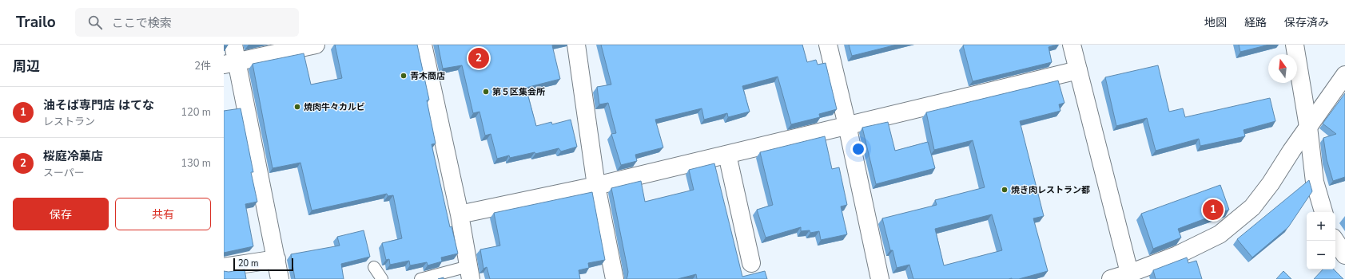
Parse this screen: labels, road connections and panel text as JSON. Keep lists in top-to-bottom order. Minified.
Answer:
{"places":["青木商店","第５区集会所","焼肉牛々カルビ","焼き肉レストラン都"],"scale_bar":"20 m","north":"top","page":{"header":"Trailo","search":"ここで検索","nav":["地図","経路","保存済み"],"heading":["周辺","2件"],"pins":["2","1"],"list":[{"mark":"1","name":"油そば専門店 はてな","note":"レストラン","value":"120 m"},{"mark":"2","name":"桜庭冷菓店","note":"スーパー","value":"130 m"}],"buttons":["保存","共有"],"map_buttons":["+","−"],"scale":"20 m"}}
